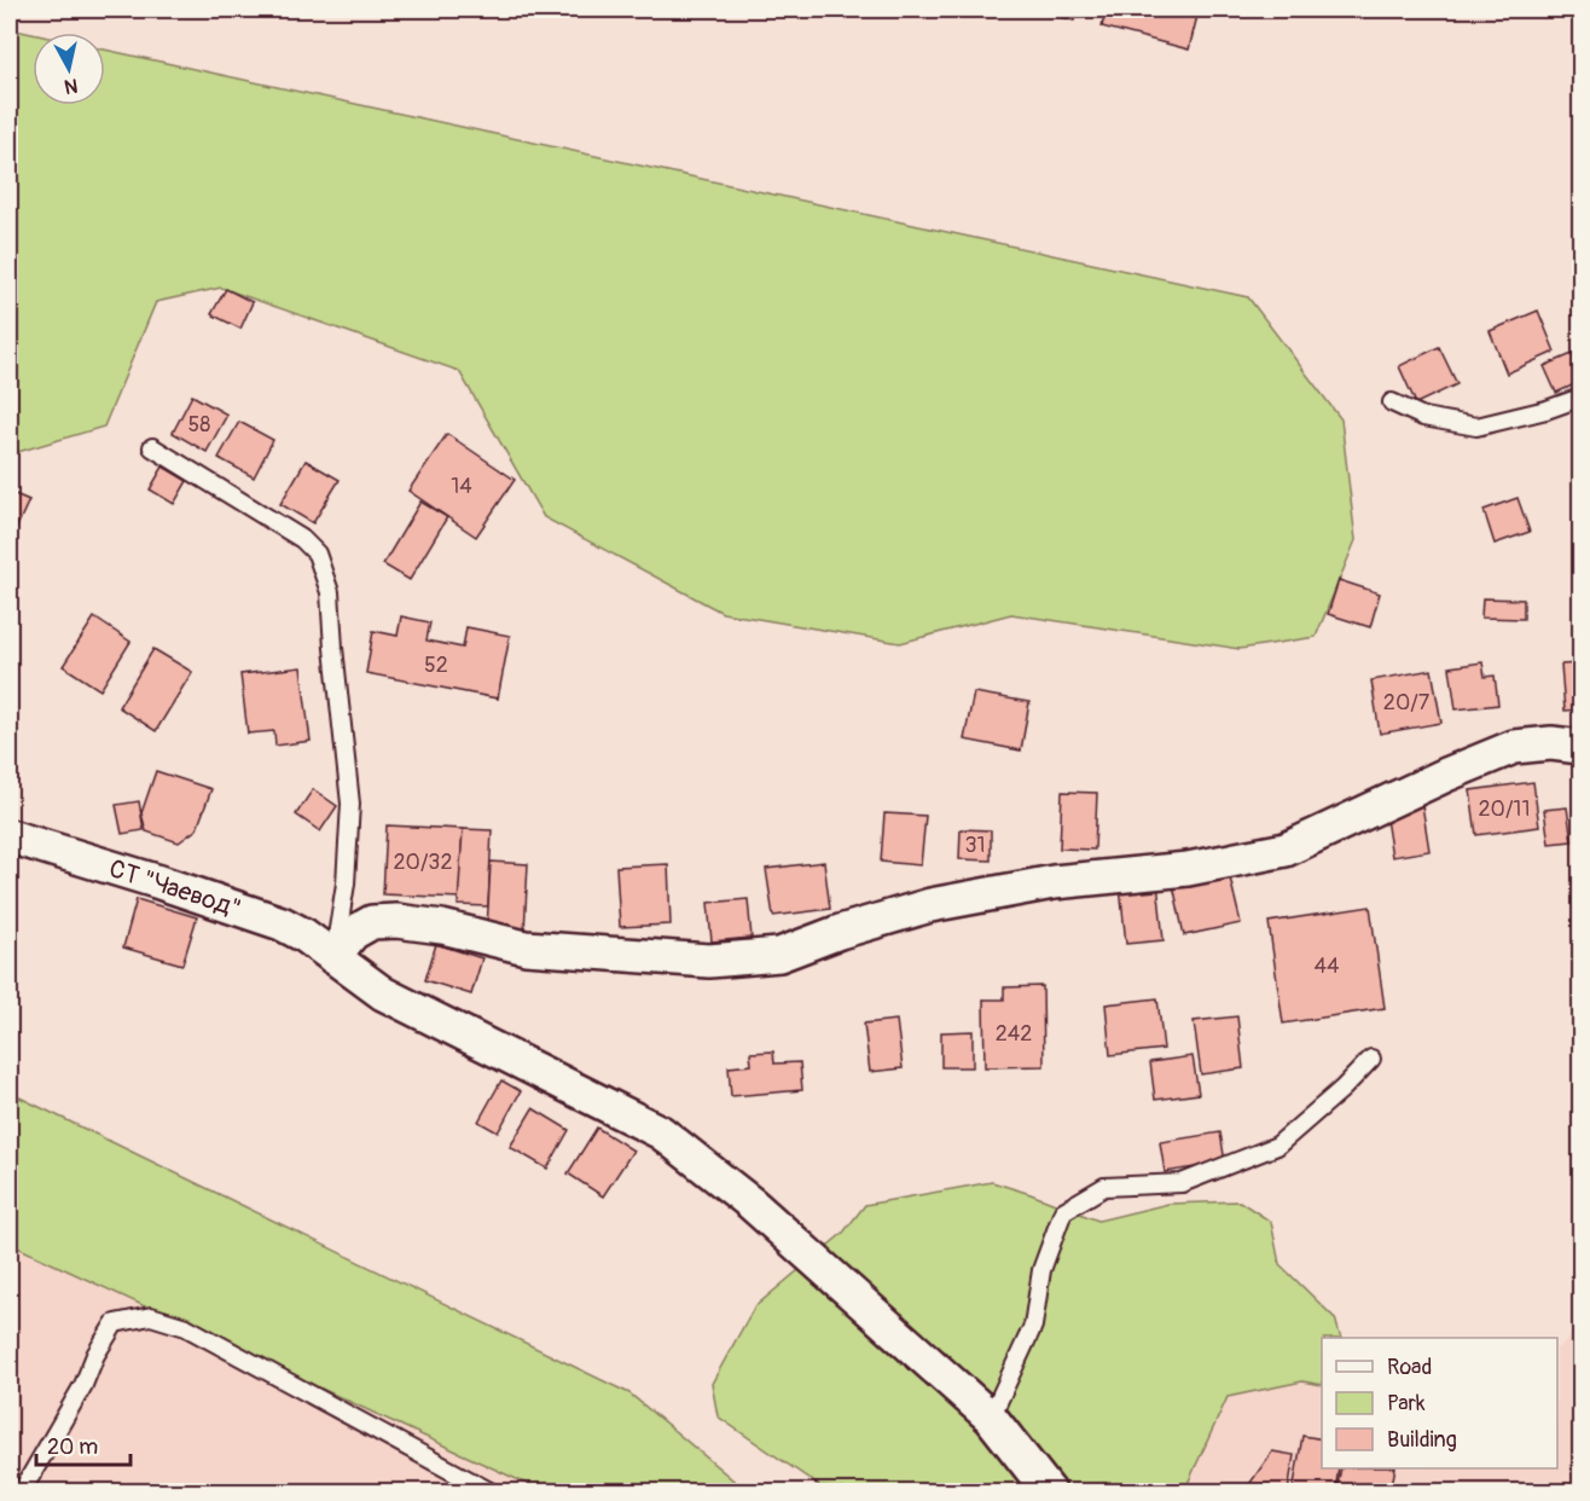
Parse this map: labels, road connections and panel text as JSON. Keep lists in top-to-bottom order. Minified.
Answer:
{"streets":{"street":["СТ \"Чаевод\""]},"house_numbers":["58","14","52","20/7","20/11","31","20/32","44","242"],"legend":["Road","Park","Building"],"scale_bar":"20 m","north":"bottom"}
